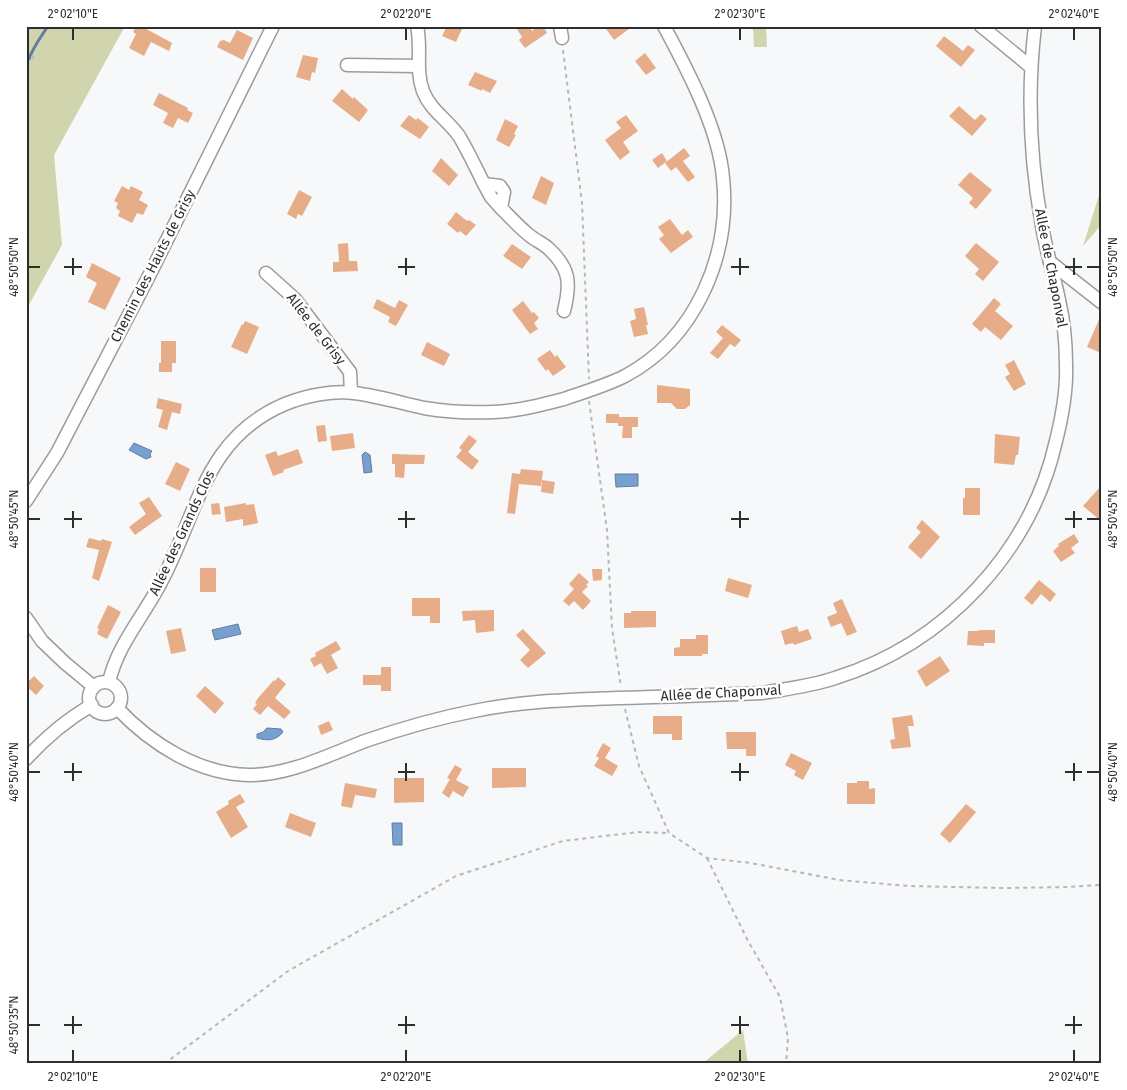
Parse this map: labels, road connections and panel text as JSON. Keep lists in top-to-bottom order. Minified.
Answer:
{"streets":{"street":["Chemin des Hauts de Grisy","Allée de Chaponval","Allée de Grisy","Allée des Grands Clos"]},"crossings":[["Allée de Chaponval","Allée des Grands Clos"],["Allée de Grisy","Allée des Grands Clos"]],"coordinates":["2°02'10\"E","2°02'20\"E","2°02'30\"E","2°02'40\"E","48°50'50\"N","48°50'45\"N","48°50'40\"N","48°50'35\"N"]}
